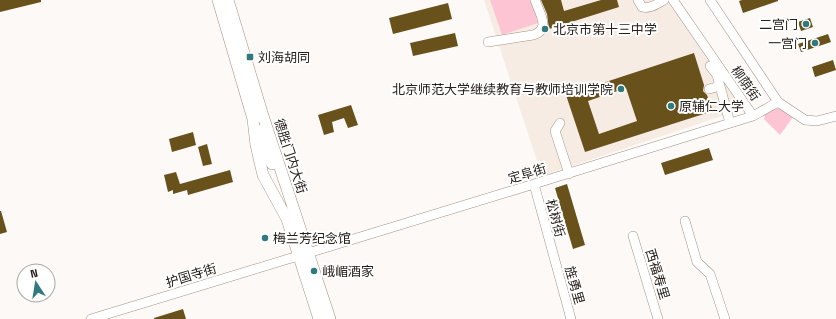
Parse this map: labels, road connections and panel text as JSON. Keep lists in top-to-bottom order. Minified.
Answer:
{"streets":{"main road":["德胜门内大街"],"street":["柳荫街","定阜街","松树街","西福寿里","护国寺街","旌勇里"]},"crossings":[["柳荫街","定阜街"],["德胜门内大街","定阜街"],["德胜门内大街","护国寺街"],["定阜街","松树街"],["定阜街","护国寺街"],["松树街","旌勇里"]],"places":{"other":["二宫门","北京市第十三中学","一宫门","北京师范大学继续教育与教师培训学院","原辅仁大学","梅兰芳纪念馆","峨嵋酒家"],"transit":["刘海胡同"]},"north":"top"}
